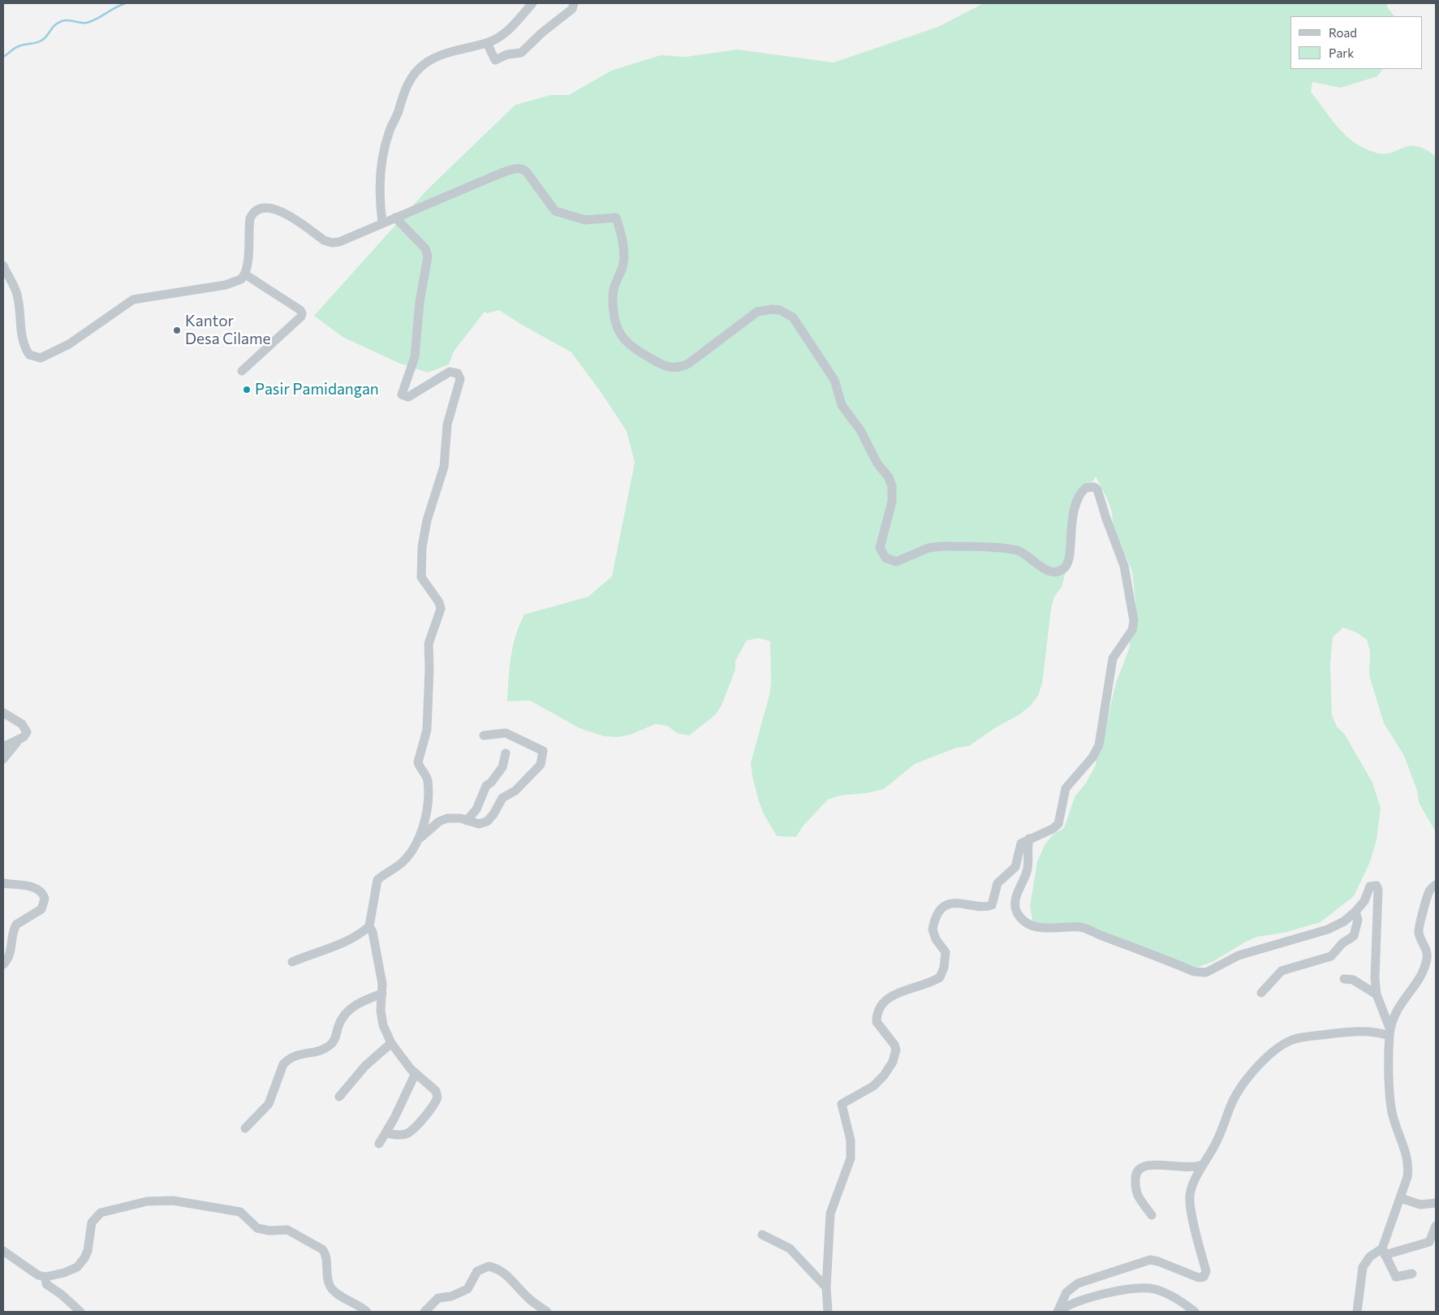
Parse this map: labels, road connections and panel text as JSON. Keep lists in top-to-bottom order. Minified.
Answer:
{"places":["Kantor Desa Cilame","Pasir Pamidangan"],"legend":["Road","Park"]}
